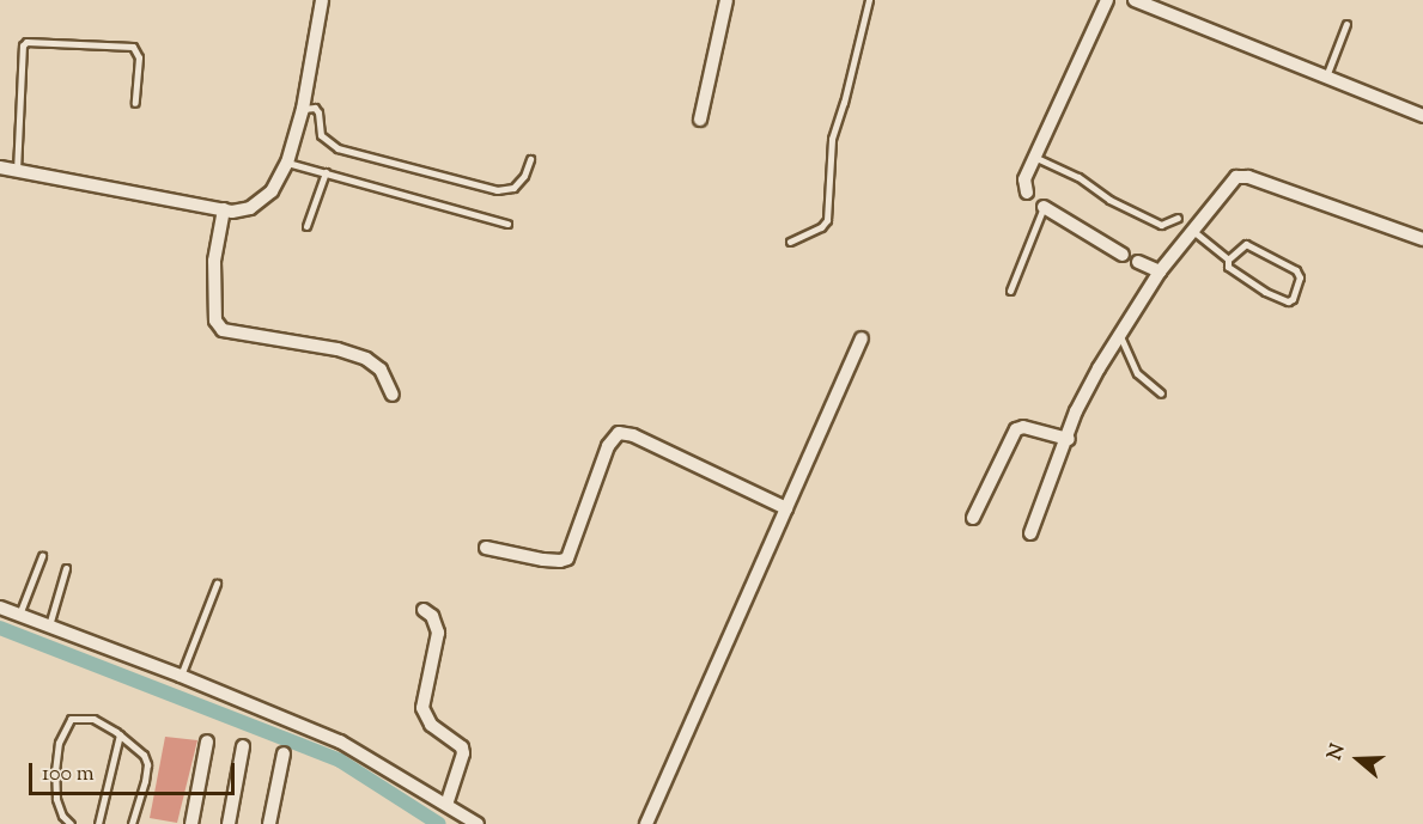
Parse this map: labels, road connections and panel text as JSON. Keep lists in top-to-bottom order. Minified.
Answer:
{"scale_bar":"100 m","north":"left"}
